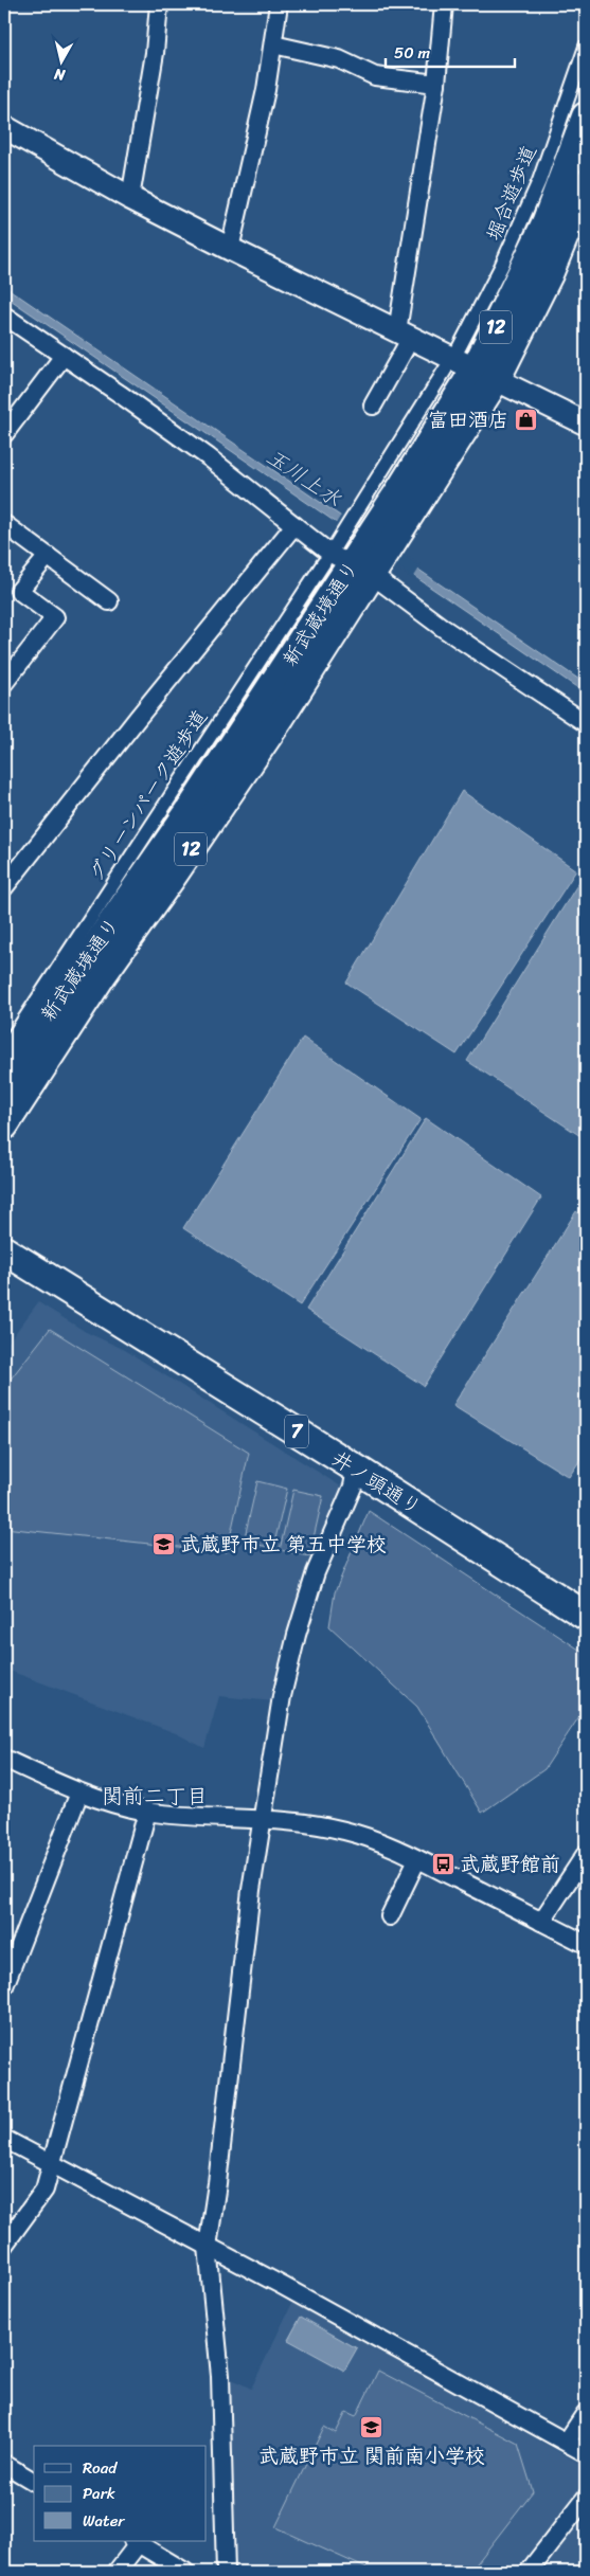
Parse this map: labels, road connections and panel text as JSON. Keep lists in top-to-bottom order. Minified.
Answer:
{"streets":{"main road":["12","新武蔵境通り","7","井ノ頭通り"],"street":["堀合遊歩道","グリーンパーク遊歩道"]},"crossings":[["堀合遊歩道","新武蔵境通り"],["新武蔵境通り","グリーンパーク遊歩道"]],"districts":["関前二丁目"],"water":["玉川上水"],"places":{"shop":["富田酒店"],"school or university":["武蔵野市立 第五中学校","武蔵野市立 関前南小学校"],"bus stop":["武蔵野館前"]},"legend":["Road","Park","Water"],"scale_bar":"50 m","north":"bottom"}
